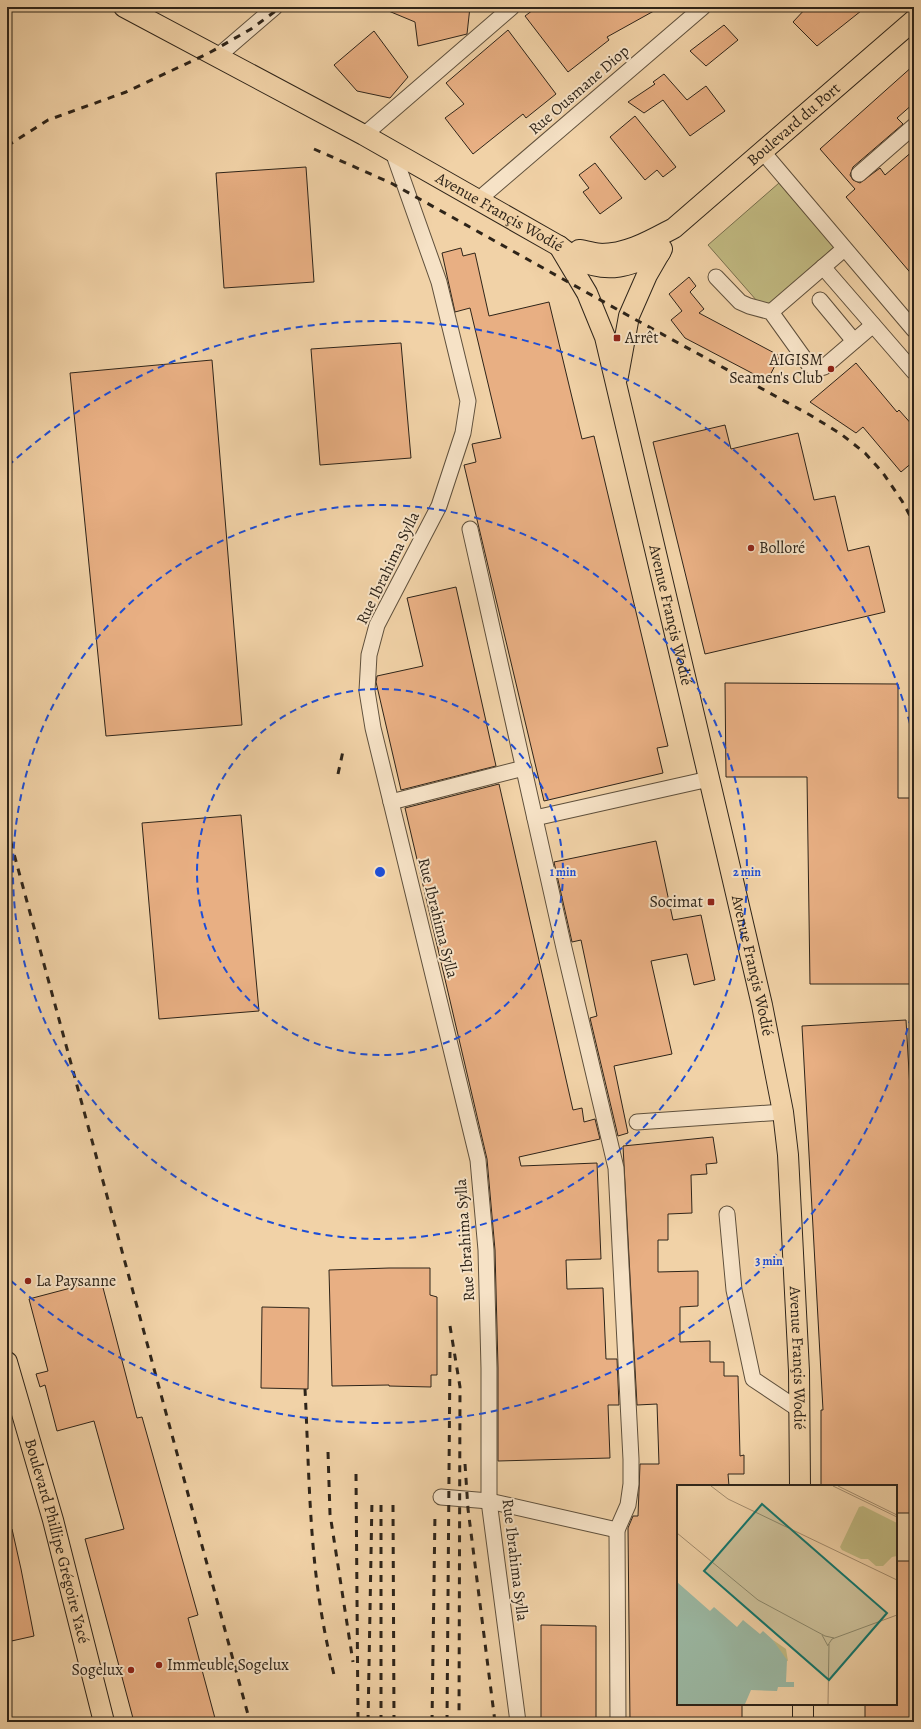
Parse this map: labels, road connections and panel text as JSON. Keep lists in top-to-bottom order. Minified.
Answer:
{"streets":{"main road":["Boulevard du Port","Avenue Françis Wodié","Boulevard Phillipe Grégoire Yacé"],"street":["Rue Ousmane Diop","Rue Ibrahima Sylla"]},"crossings":[["Rue Ousmane Diop","Avenue Françis Wodié"],["Boulevard du Port","Avenue Françis Wodié"],["Avenue Françis Wodié","Rue Ibrahima Sylla"]],"places":{"transit":["Arrêt","Socimat"],"other":["AIGISM Seamen's Club","Bolloré","La Paysanne","Immeuble Sogelux","Sogelux"]},"rings":["1 min","2 min","3 min"]}
